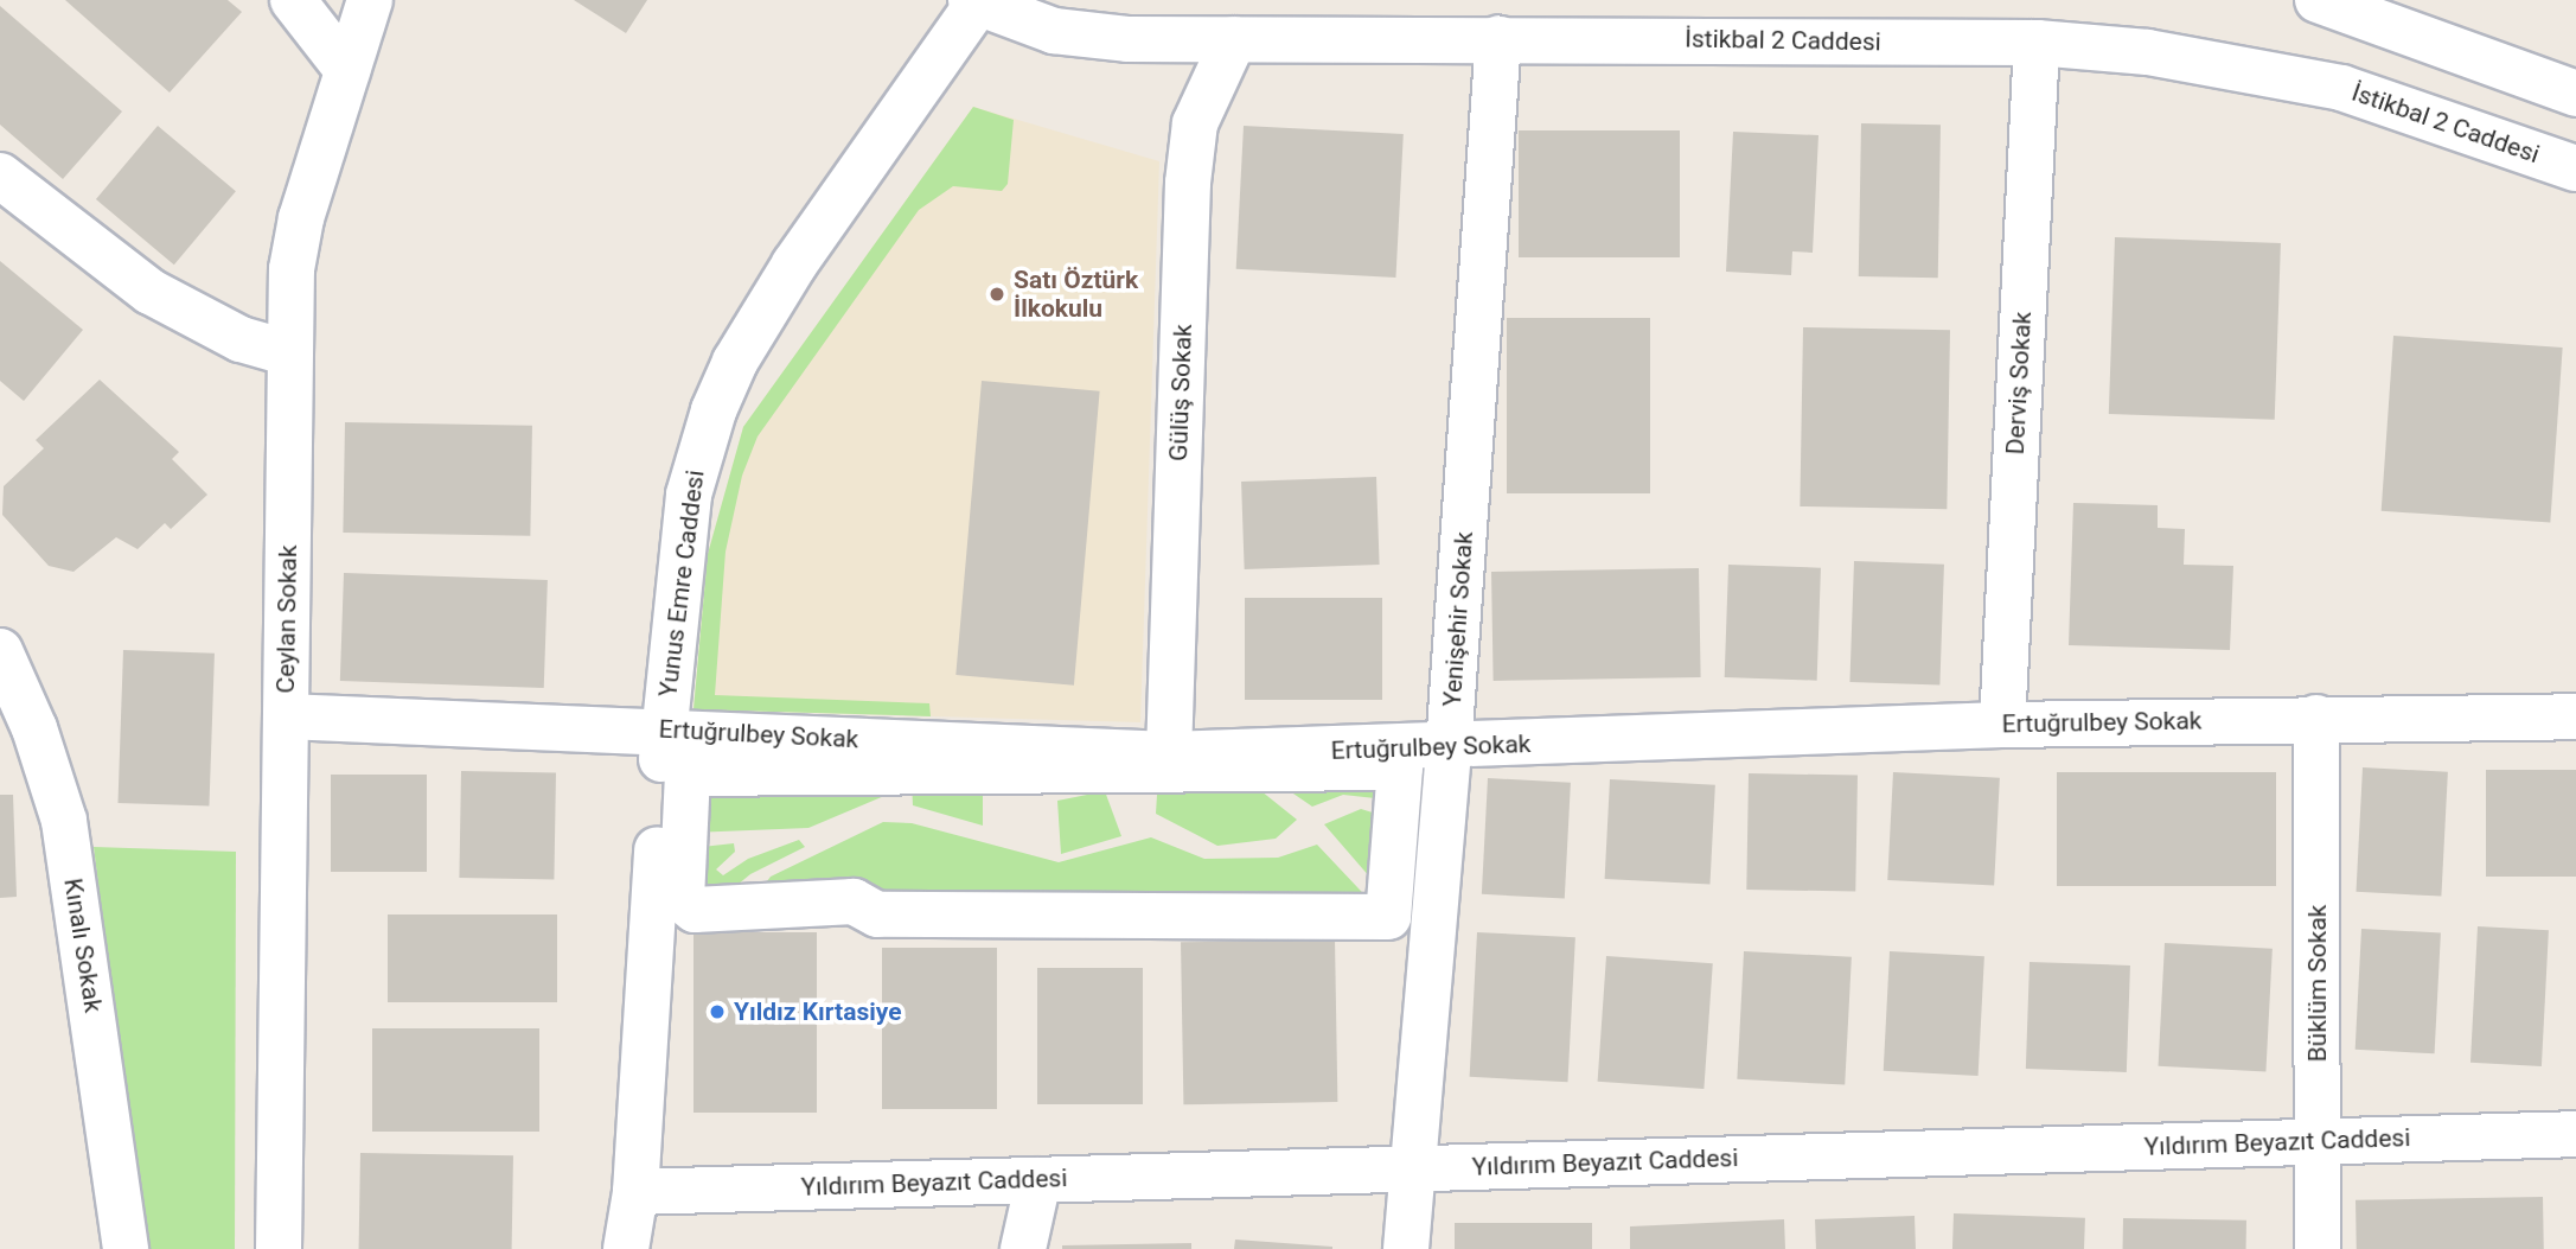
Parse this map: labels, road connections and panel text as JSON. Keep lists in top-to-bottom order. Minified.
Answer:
{"streets":{"street":["İstikbal 2 Caddesi","Derviş Sokak","Gülüş Sokak","Yunus Emre Caddesi","Ceylan Sokak","Yenişehir Sokak","Ertuğrulbey Sokak","Kınalı Sokak","Büklüm Sokak","Yıldırım Beyazıt Caddesi"]},"crossings":[["İstikbal 2 Caddesi","Derviş Sokak"],["İstikbal 2 Caddesi","Gülüş Sokak"],["İstikbal 2 Caddesi","Yunus Emre Caddesi"],["İstikbal 2 Caddesi","Yenişehir Sokak"],["Derviş Sokak","Ertuğrulbey Sokak"],["Gülüş Sokak","Ertuğrulbey Sokak"],["Yunus Emre Caddesi","Ertuğrulbey Sokak"],["Yunus Emre Caddesi","Yıldırım Beyazıt Caddesi"],["Ceylan Sokak","Ertuğrulbey Sokak"],["Yenişehir Sokak","Ertuğrulbey Sokak"],["Yenişehir Sokak","Yıldırım Beyazıt Caddesi"],["Ertuğrulbey Sokak","Büklüm Sokak"],["Büklüm Sokak","Yıldırım Beyazıt Caddesi"]],"places":["Satı Öztürk İlkokulu","Yıldız Kırtasiye"]}
